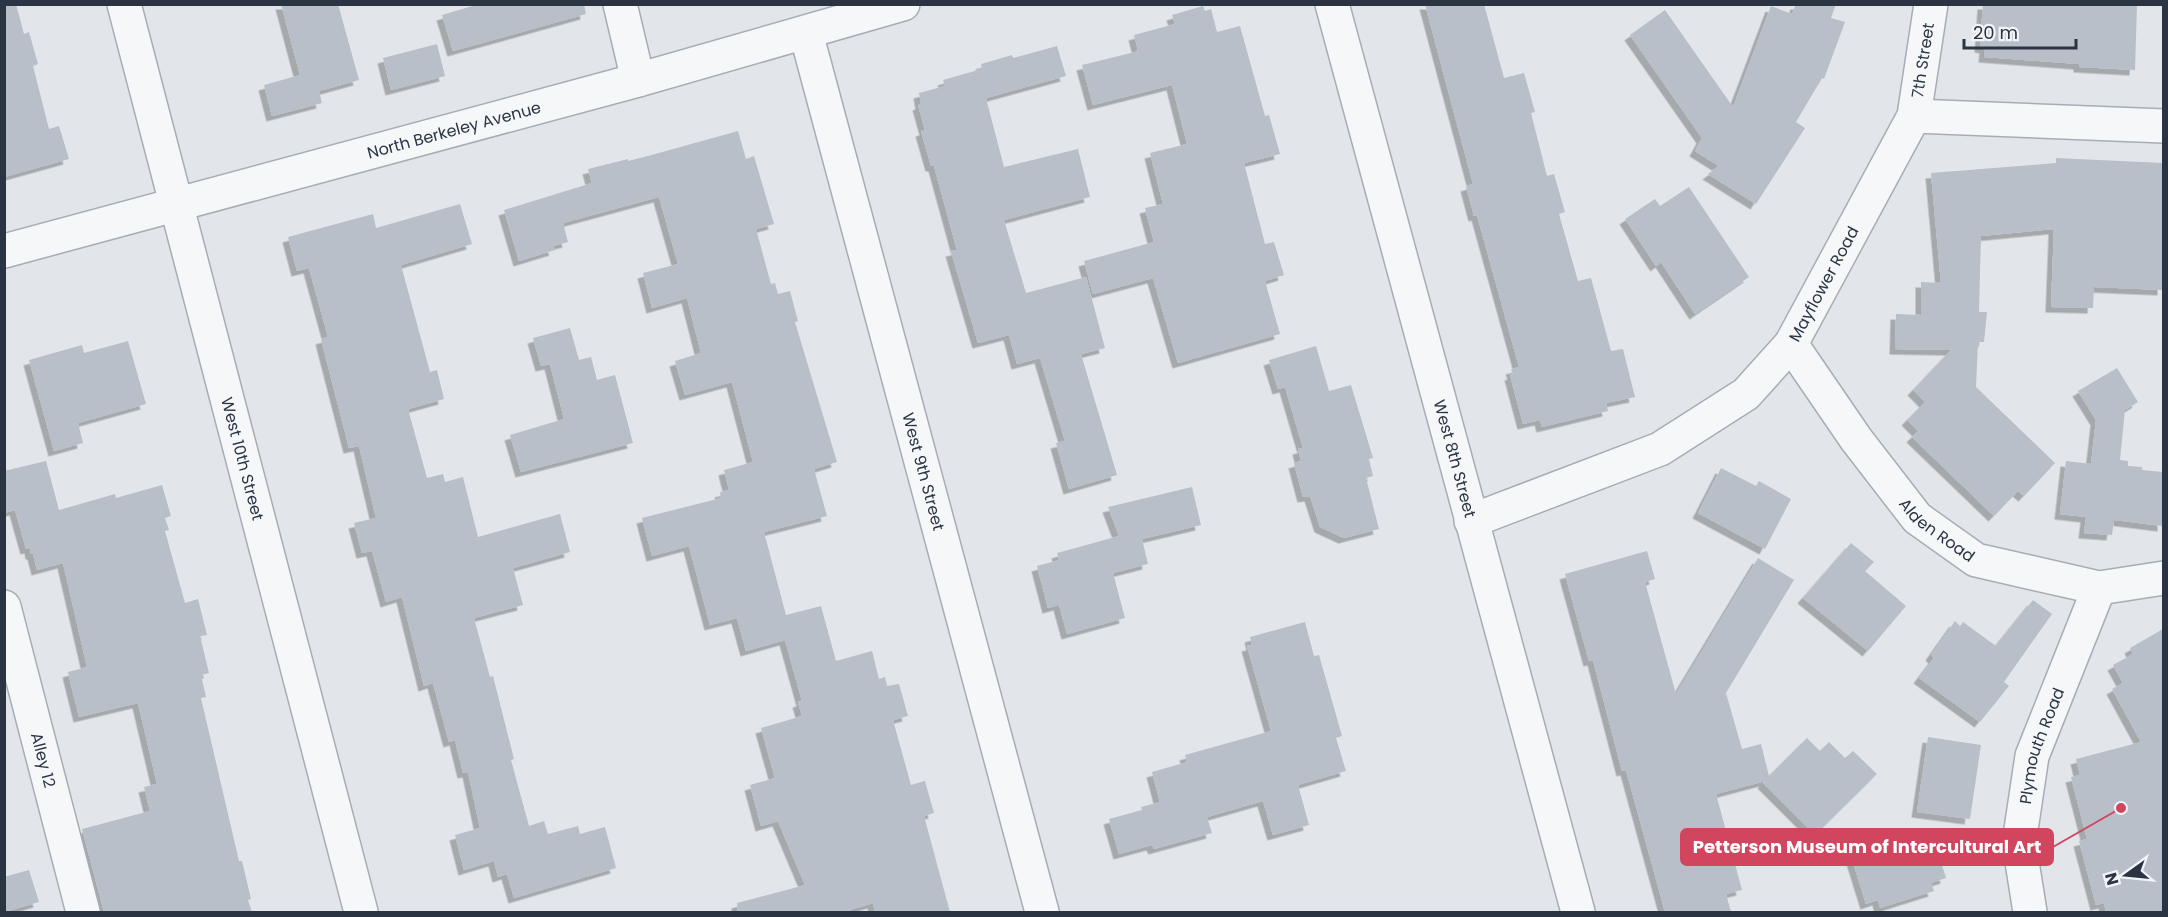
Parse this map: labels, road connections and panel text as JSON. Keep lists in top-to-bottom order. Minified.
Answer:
{"streets":{"street":["7th Street","North Berkeley Avenue","Mayflower Road","West 10th Street","West 8th Street","West 9th Street","Alden Road","Plymouth Road","Alley 12"]},"crossings":[["7th Street","Mayflower Road"],["North Berkeley Avenue","West 10th Street"],["North Berkeley Avenue","West 9th Street"],["Mayflower Road","West 8th Street"],["Mayflower Road","Alden Road"],["Alden Road","Plymouth Road"]],"places":["Petterson Museum of Intercultural Art"],"scale_bar":"20 m","north":"left"}
